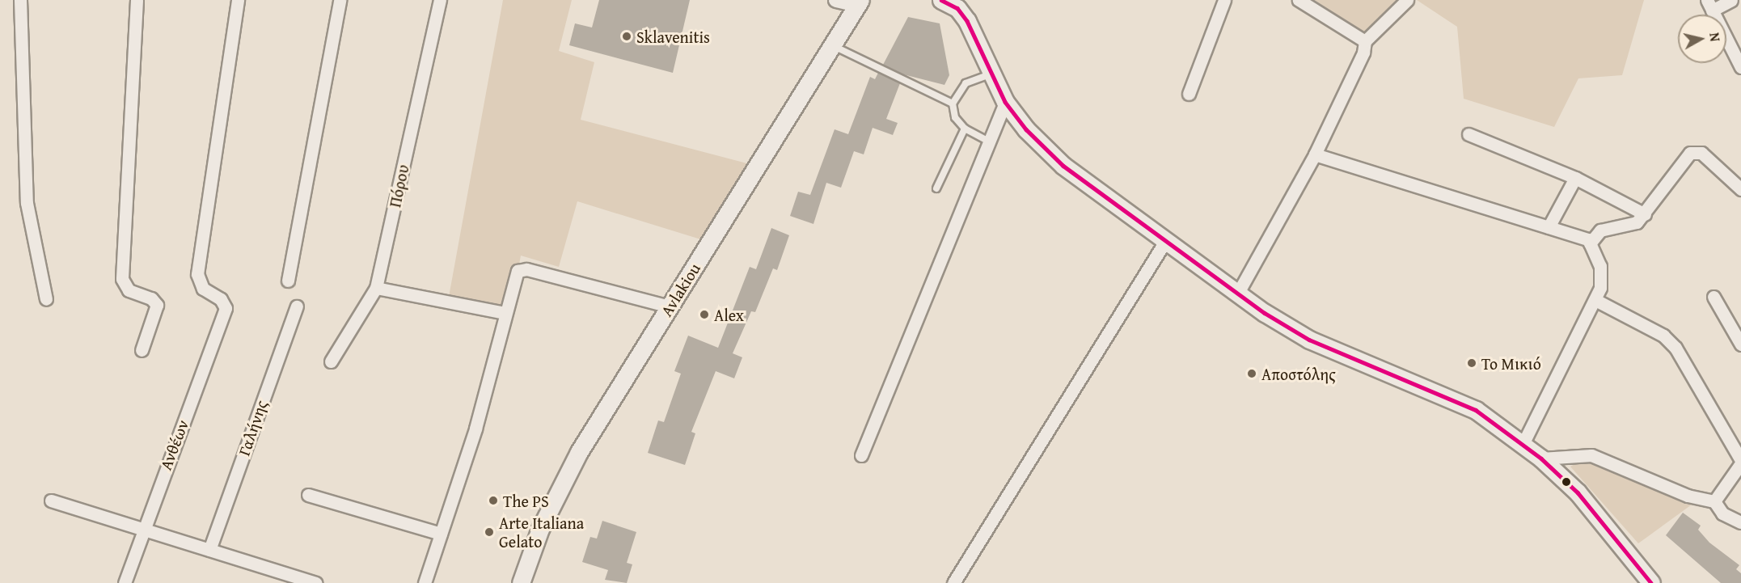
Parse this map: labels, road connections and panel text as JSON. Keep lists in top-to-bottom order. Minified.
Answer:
{"streets":{"main road":["Avlakiou"],"street":["Πόρου","Γαλήνης","Ανθέων"]},"places":["Sklavenitis","Alex","Το Μικιό","Αποστόλης","The PS","Arte Italiana Gelato"],"north":"right"}
